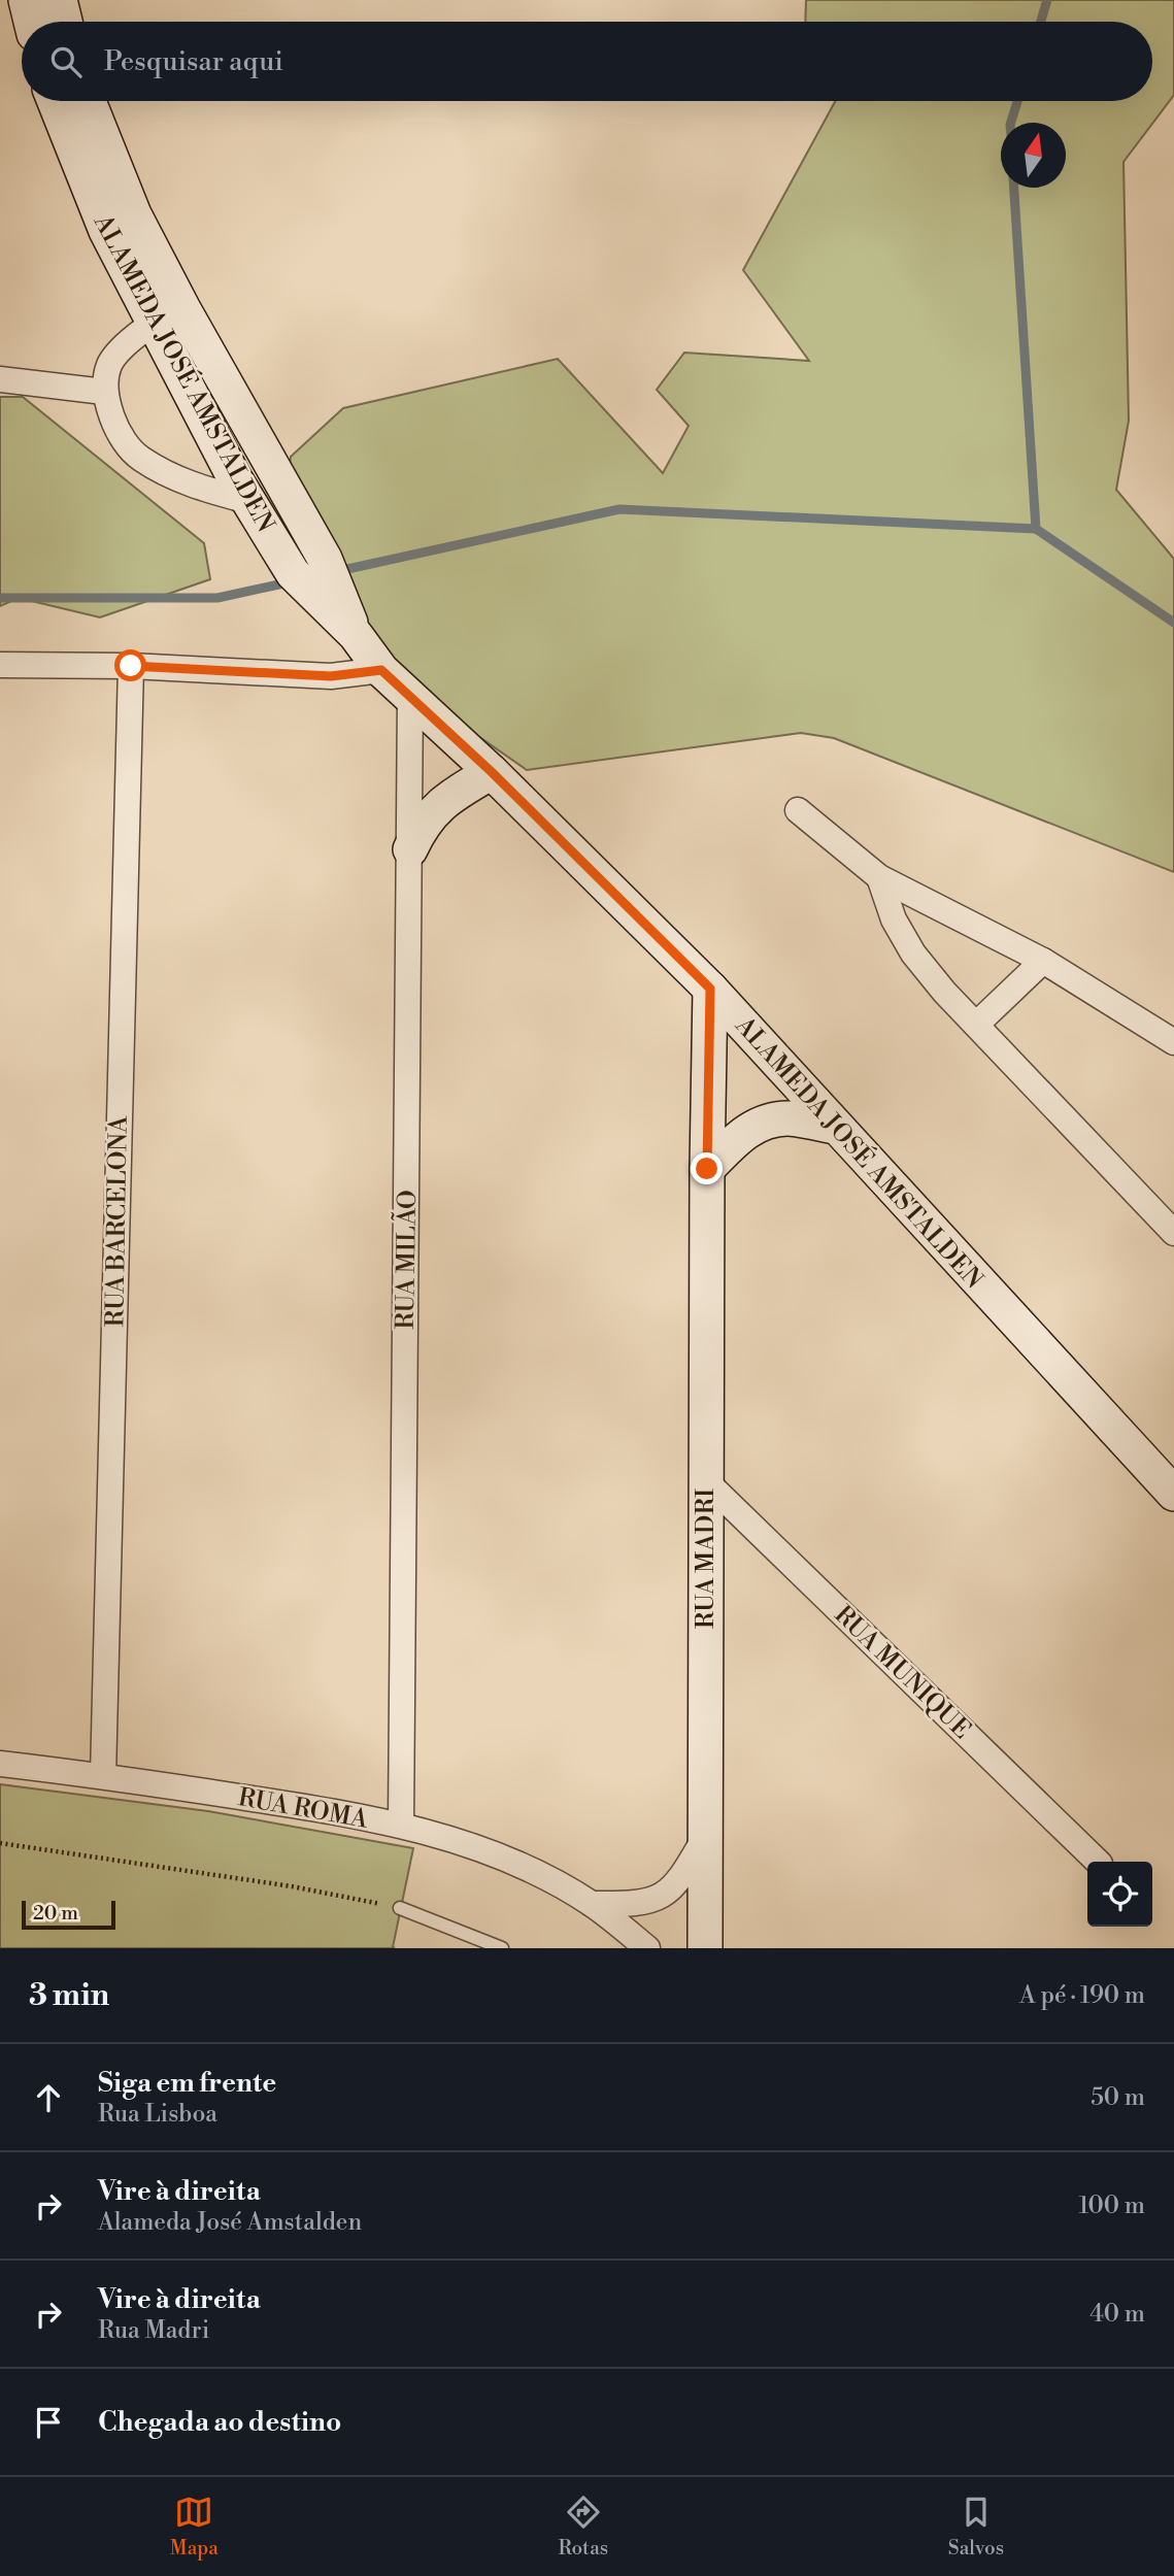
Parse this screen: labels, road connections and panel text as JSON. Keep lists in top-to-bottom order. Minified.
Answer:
{"streets":{"street":["ALAMEDA JOSÉ AMSTALDEN","RUA BARCELONA","RUA MILÃO","RUA MADRI","RUA MUNIQUE","RUA ROMA"]},"crossings":[["ALAMEDA JOSÉ AMSTALDEN","RUA MILÃO"],["ALAMEDA JOSÉ AMSTALDEN","RUA MADRI"],["RUA BARCELONA","RUA ROMA"],["RUA MILÃO","RUA ROMA"],["RUA MADRI","RUA MUNIQUE"],["RUA MADRI","RUA ROMA"]],"scale_bar":"20 m","north":"top","page":{"search":"Pesquisar aqui","scale":"20 m","heading":["3 min","A pé · 190 m"],"list":[["Siga em frente","Rua Lisboa","50 m"],["Vire à direita","Alameda José Amstalden","100 m"],["Vire à direita","Rua Madri","40 m"],"Chegada ao destino"],"nav":["Mapa","Rotas","Salvos"]}}
